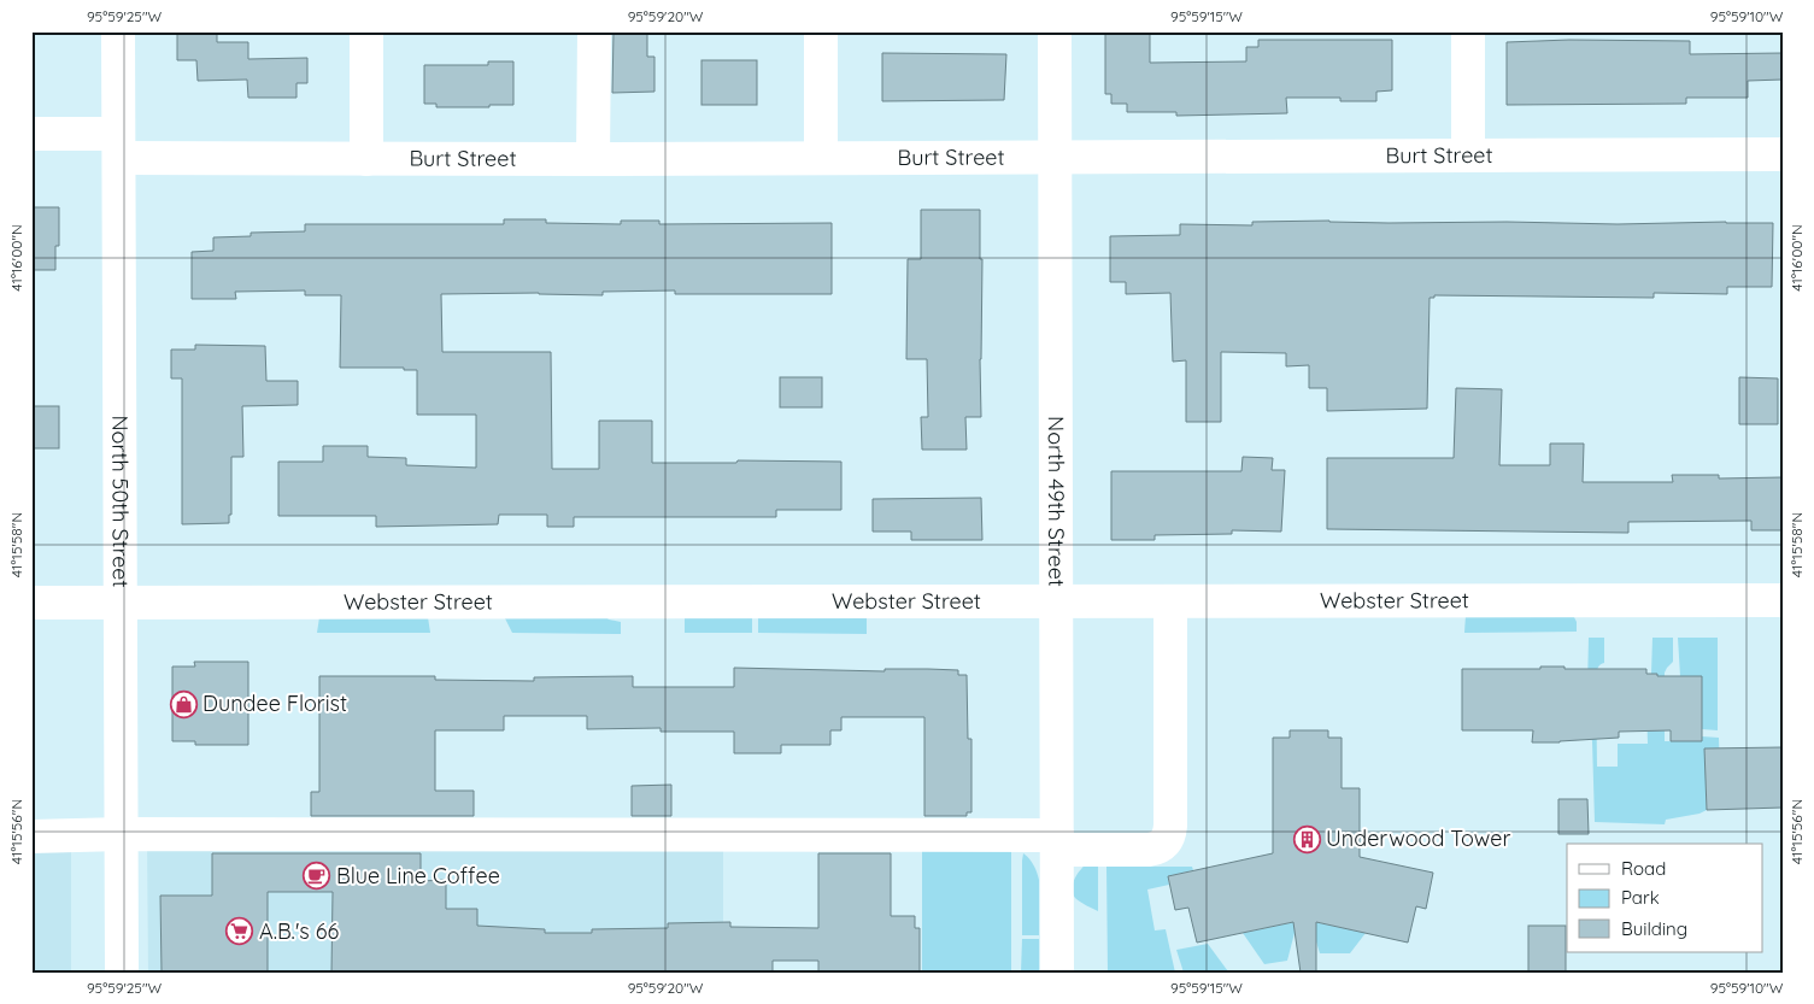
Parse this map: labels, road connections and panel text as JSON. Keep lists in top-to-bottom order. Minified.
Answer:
{"streets":{"street":["Burt Street","North 50th Street","North 49th Street","Webster Street"]},"crossings":[["Burt Street","North 50th Street"],["Burt Street","North 49th Street"],["North 50th Street","Webster Street"],["North 49th Street","Webster Street"]],"places":{"shop":["Dundee Florist"],"building":["Underwood Tower"],"cafe":["Blue Line Coffee"],"supermarket":["A.B.'s 66"]},"legend":["Road","Park","Building"],"coordinates":["95°59'25\"W","95°59'20\"W","95°59'15\"W","95°59'10\"W","41°16'00\"N","41°15'58\"N","41°15'56\"N"]}
